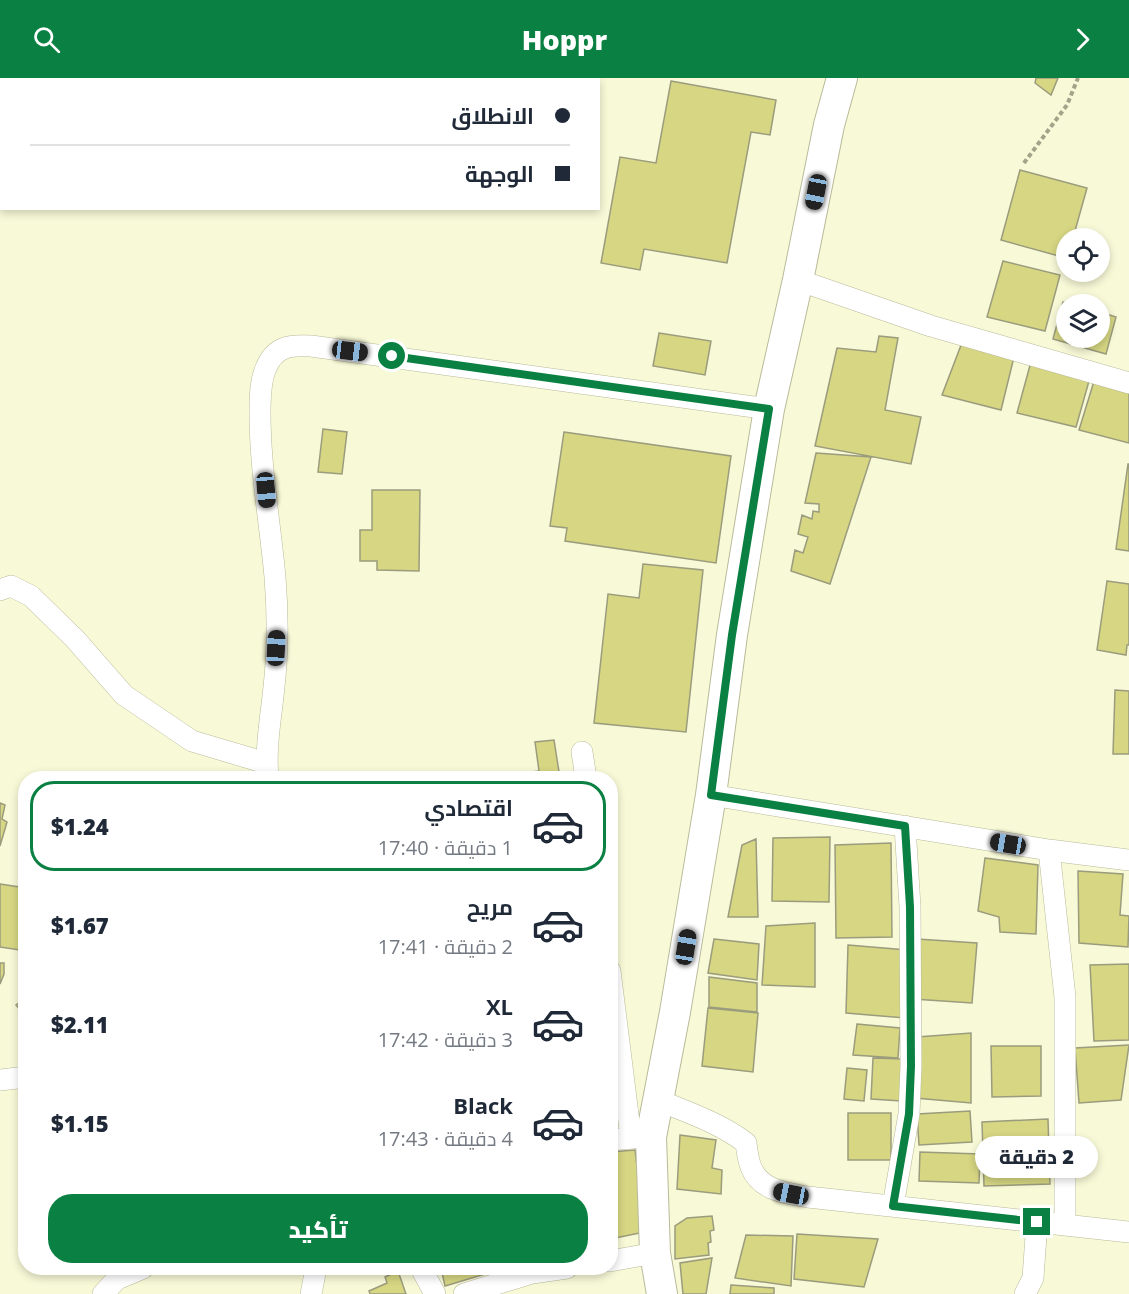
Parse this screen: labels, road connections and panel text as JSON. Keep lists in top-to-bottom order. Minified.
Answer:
{"page":{"header":"Hoppr","banner":["الانطلاق","الوجهة"],"list":[{"name":"اقتصادي","note":"1 دقيقة · 17:40","value":"$1.24"},{"name":"مريح","note":"2 دقيقة · 17:41","value":"$1.67"},{"name":"XL","note":"3 دقيقة · 17:42","value":"$2.11"},{"name":"Black","note":"4 دقيقة · 17:43","value":"$1.15"}],"bubble":"2 دقيقة","buttons":"تأكيد"}}
